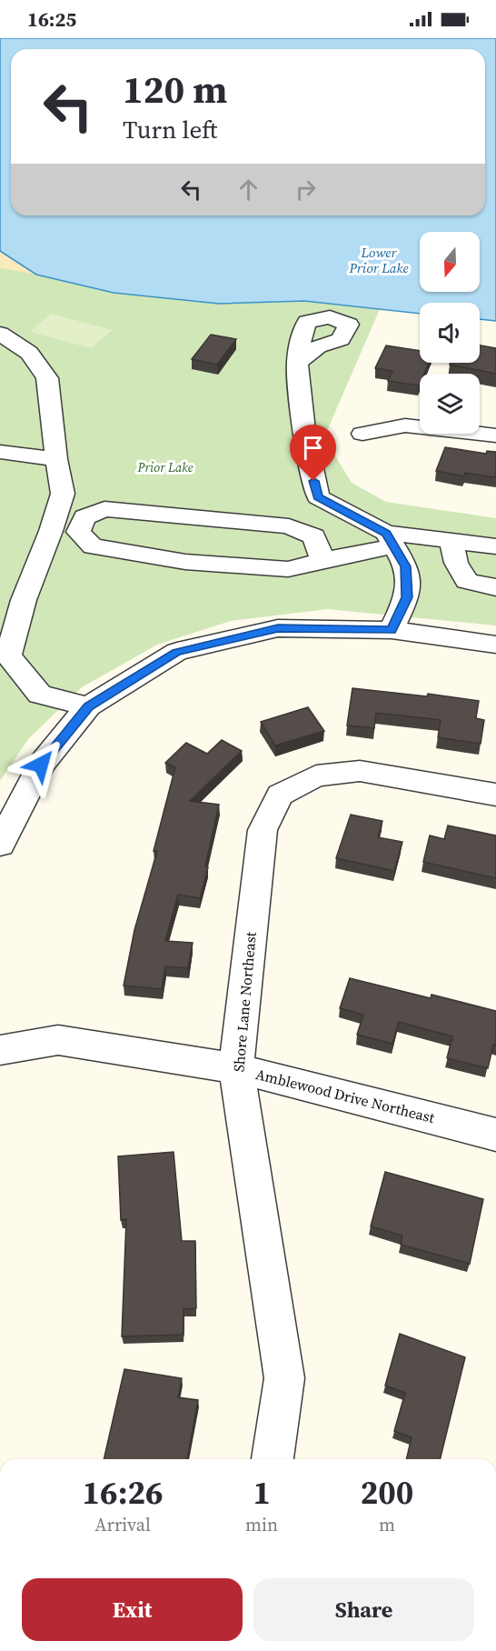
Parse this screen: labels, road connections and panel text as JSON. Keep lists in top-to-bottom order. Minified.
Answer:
{"streets":{"street":["Shore Lane Northeast","Amblewood Drive Northeast"]},"crossings":[["Shore Lane Northeast","Amblewood Drive Northeast"]],"water":["Lower Prior Lake"],"parks":["Prior Lake"],"north":"bottom","page":{"status":"16:25","turn":["120 m","Turn left"],"eta":["16:26","Arrival","1","min","200","m"],"buttons":["Exit","Share"]}}
